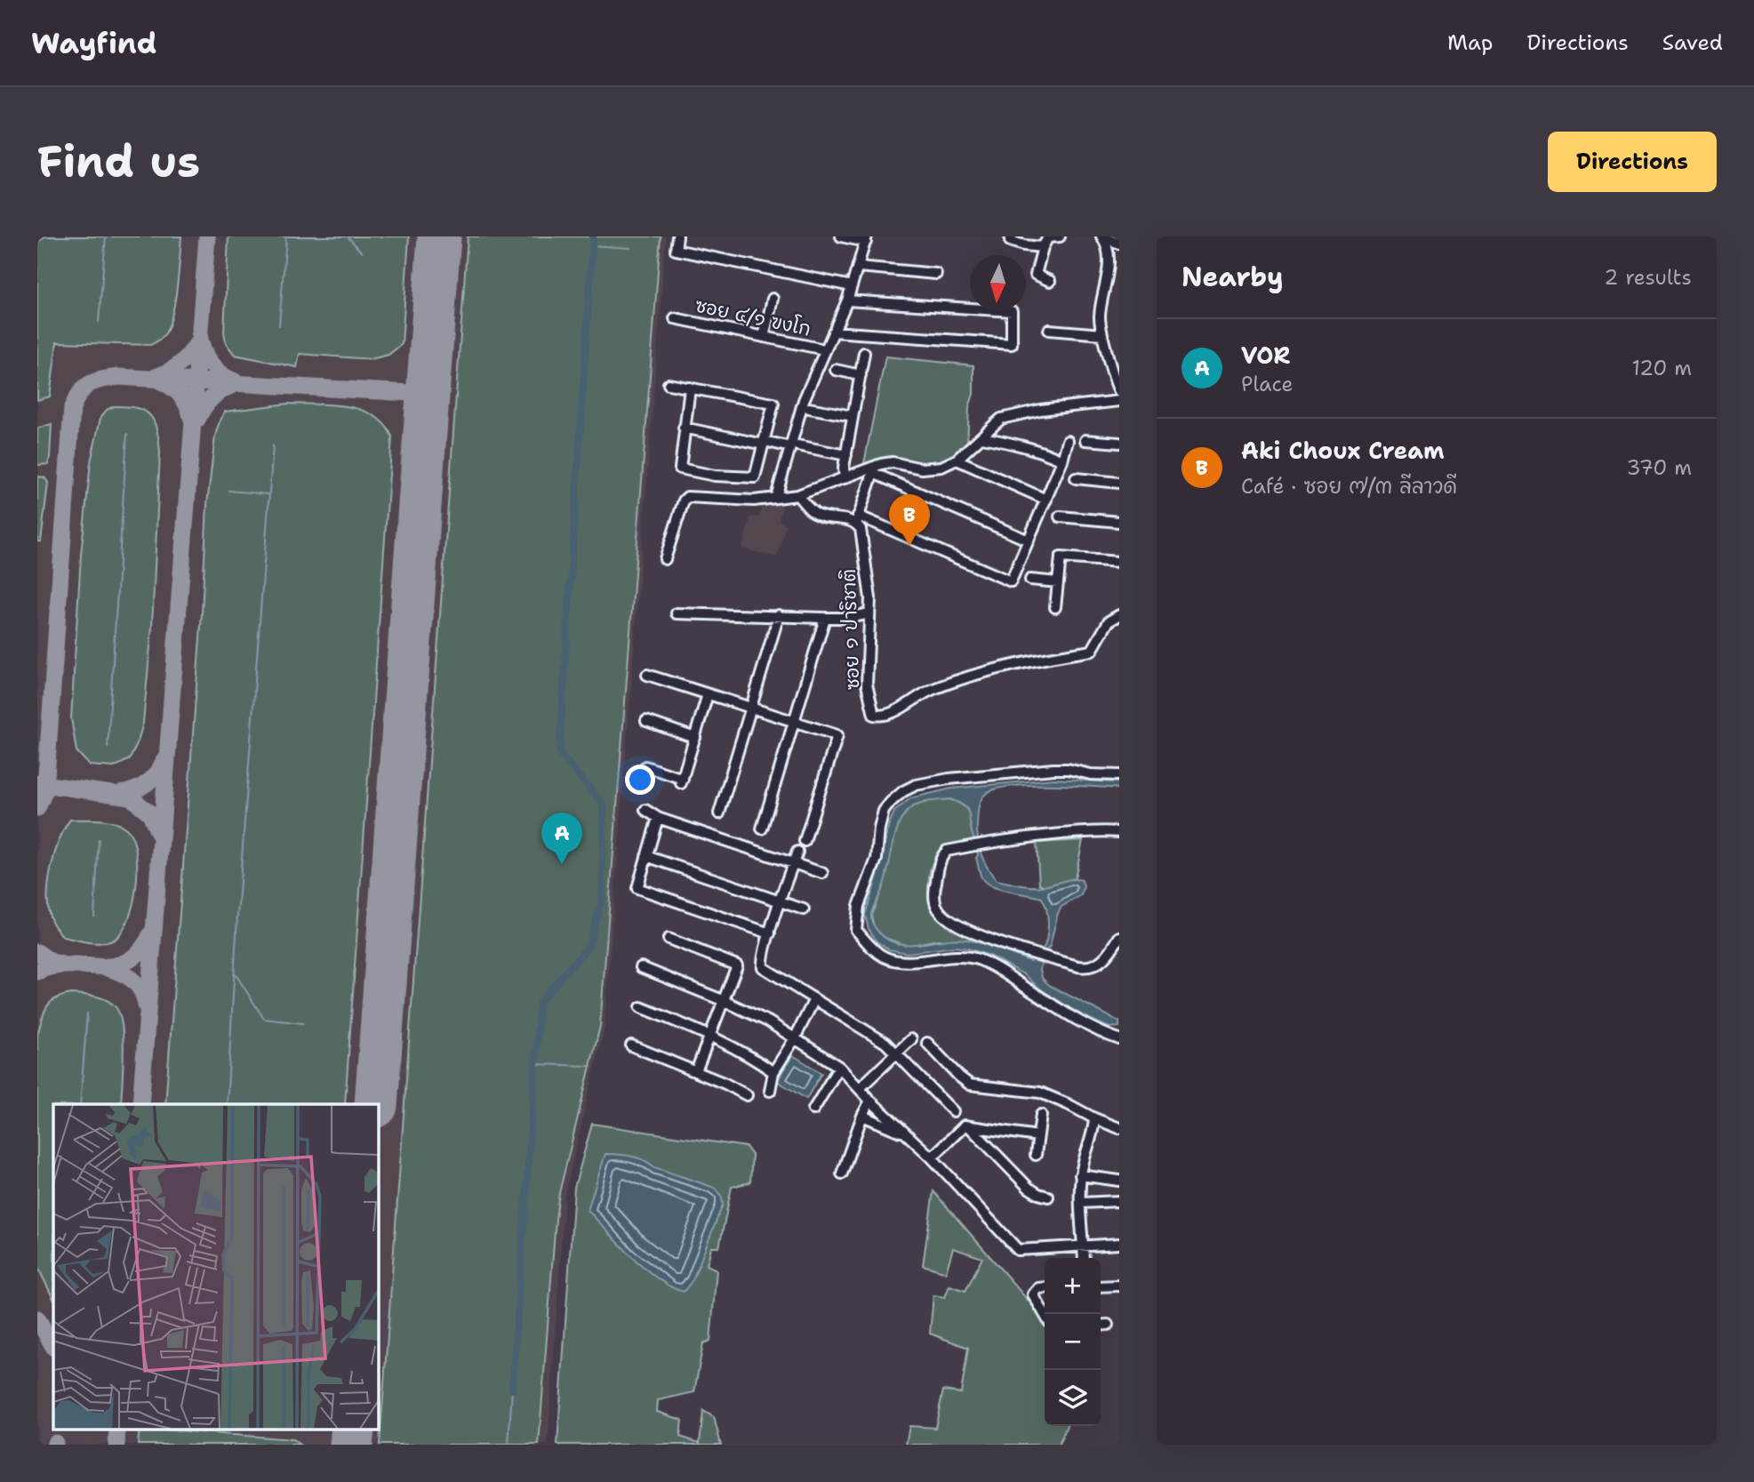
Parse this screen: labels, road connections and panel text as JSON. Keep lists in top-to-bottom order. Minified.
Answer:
{"streets":{"street":["ซอย ๔/๑ ฃงโก","ซอย ๑ ปาริชาติ"]},"north":"bottom","page":{"header":"Wayfind","nav":["Map","Directions","Saved"],"buttons":"Directions","title":"Find us","heading":["Nearby","2 results"],"list":[{"mark":"A","name":"VOR","note":"Place","value":"120 m"},{"mark":"B","name":"Aki Choux Cream","note":"Café · ซอย ๗/๓ ลีลาวดี","value":"370 m"}],"pins":["B","A"],"map_buttons":["+","−"]}}
